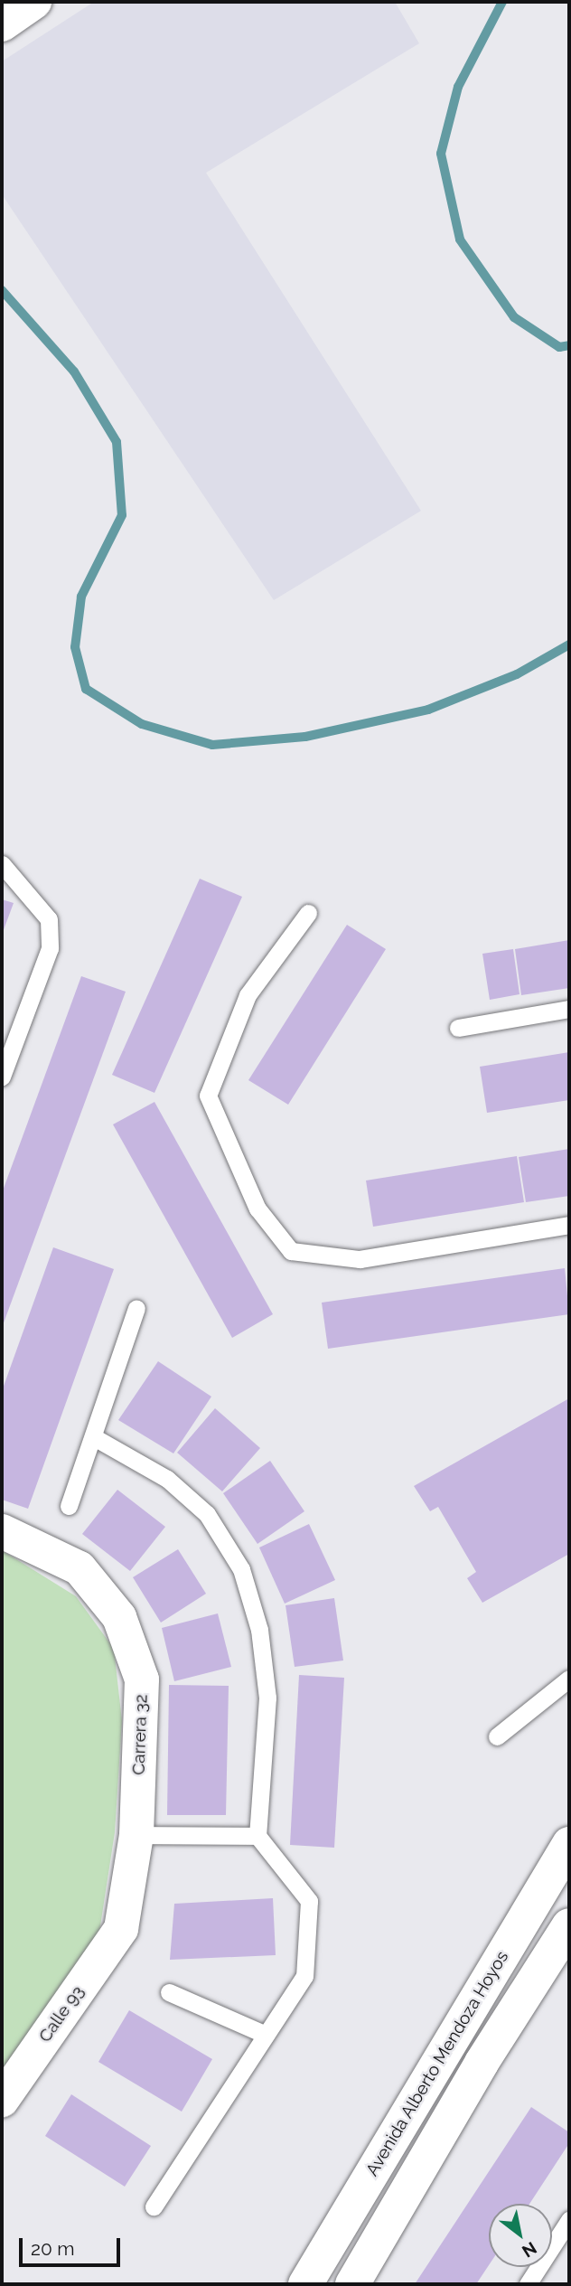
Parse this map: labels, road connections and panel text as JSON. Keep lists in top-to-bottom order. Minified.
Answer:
{"streets":{"main road":["Carrera 32","Calle 93","Avenida Alberto Mendoza Hoyos"]},"crossings":[["Carrera 32","Calle 93"]],"scale_bar":"20 m","north":"bottom right"}
